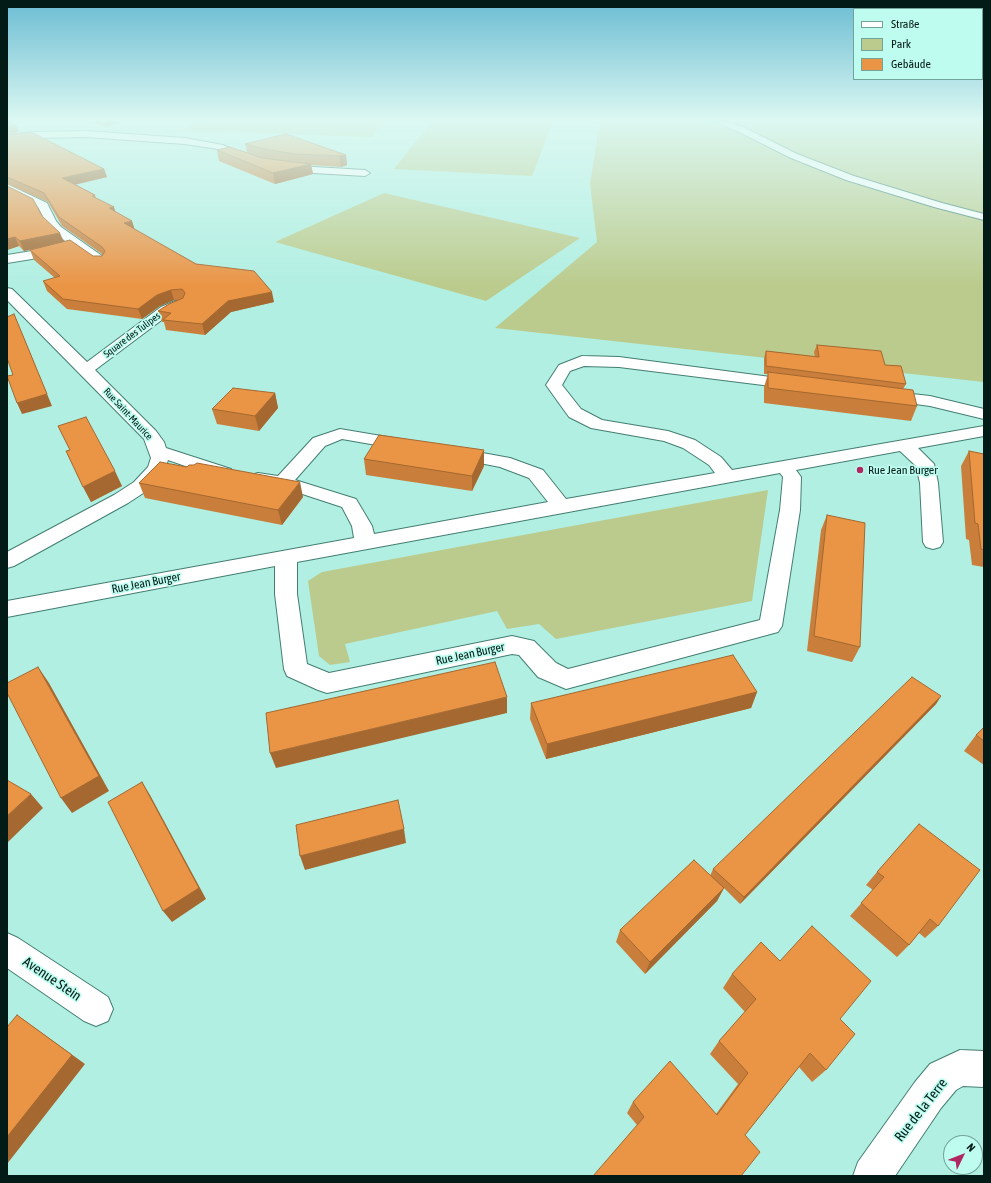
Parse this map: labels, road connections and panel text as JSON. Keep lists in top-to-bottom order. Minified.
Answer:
{"streets":{"street":["Square des Tulipes","Rue Saint-Maurice","Rue Jean Burger","Avenue Stein","Rue de la Terre"]},"crossings":[["Square des Tulipes","Rue Saint-Maurice"]],"places":["Rue Jean Burger"],"legend":["Straße","Park","Gebäude"],"north":"top right"}
